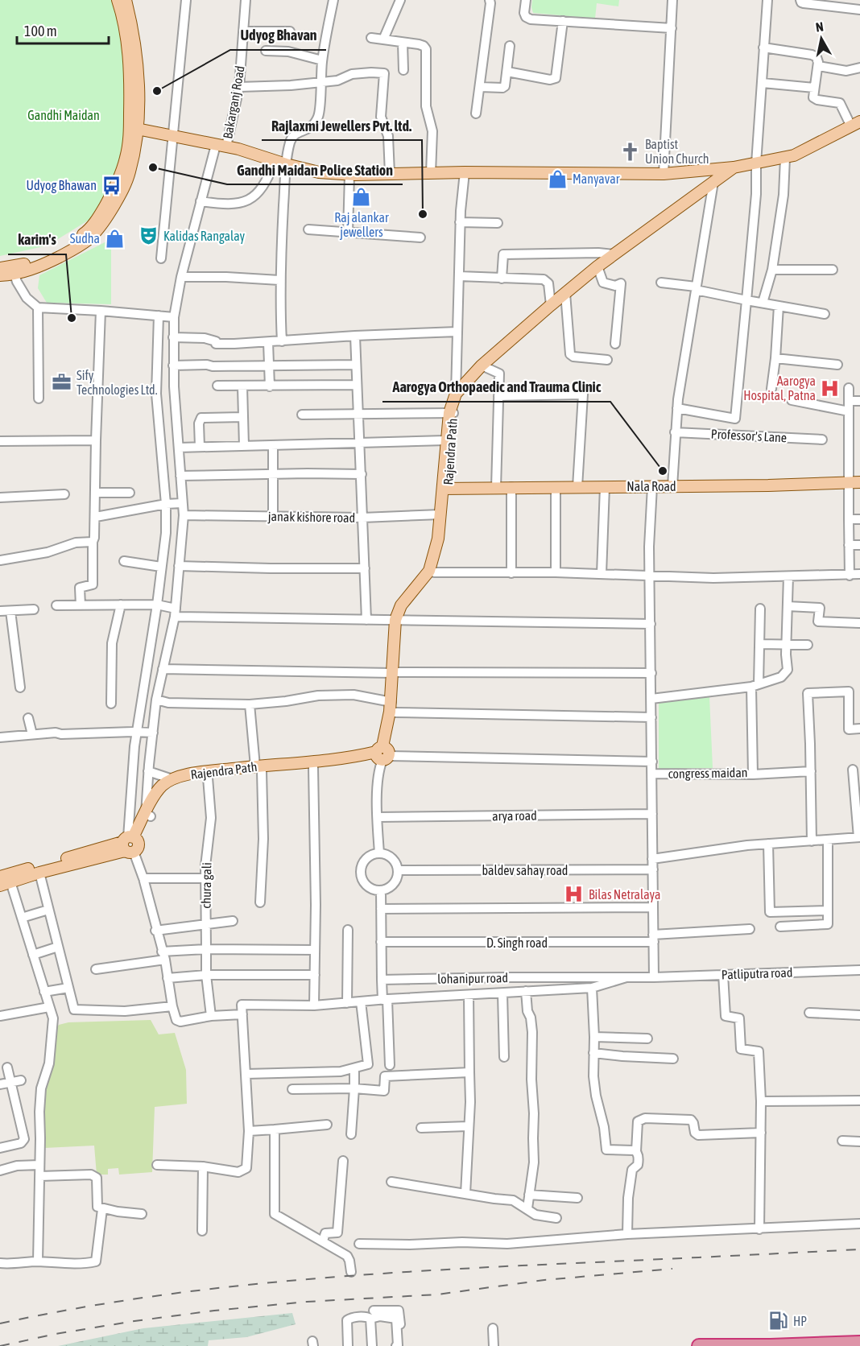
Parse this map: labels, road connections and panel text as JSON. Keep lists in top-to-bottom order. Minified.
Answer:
{"streets":{"main road":["Rajendra Path","Nala Road"],"street":["Bakarganj Road","Professor's Lane","janak kishore road","congress maidan","arya road","baldev sahay road","chura gali","D. Singh road","Patliputra road","lohanipur road"]},"crossings":[["Bakarganj Road","Rajendra Path"],["Bakarganj Road","janak kishore road"],["Rajendra Path","Nala Road"],["Rajendra Path","janak kishore road"],["Rajendra Path","chura gali"],["Patliputra road","lohanipur road"]],"parks":["Gandhi Maidan"],"places":{"other":["Udyog Bhavan","Gandhi Maidan Police Station","Rajlaxmi Jewellers Pvt. ltd.","karim's","Aarogya Orthopaedic and Trauma Clinic"],"church":["Baptist Union Church"],"shop":["Manyavar","Raj alankar jewellers","Sudha"],"bus stop":["Udyog Bhawan"],"theatre":["Kalidas Rangalay"],"office":["Sify Technologies Ltd."],"hospital":["Aarogya Hospital, Patna","Bilas Netralaya"],"fuel station":["HP"]},"scale_bar":"100 m","north":"top"}
